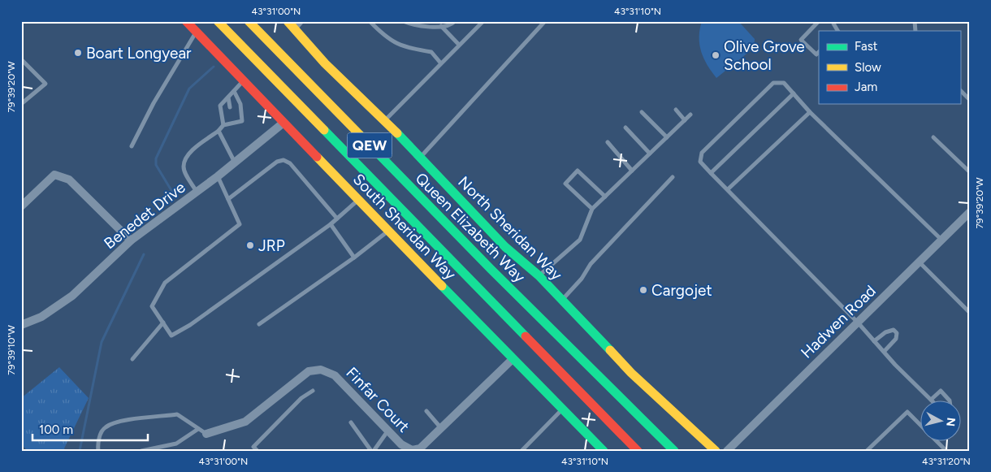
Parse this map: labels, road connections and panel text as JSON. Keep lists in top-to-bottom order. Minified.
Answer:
{"streets":{"main road":["QEW","South Sheridan Way","Queen Elizabeth Way","North Sheridan Way"],"street":["Benedet Drive","Hadwen Road","Finfar Court"]},"crossings":[["Benedet Drive","South Sheridan Way"],["South Sheridan Way","Finfar Court"]],"places":["Boart Longyear","Olive Grove School","JRP","Cargojet"],"legend":["Fast","Slow","Jam"],"scale_bar":"100 m","north":"right","coordinates":["43°31'00\"N","43°31'10\"N","79°39'20\"W","79°39'10\"W","43°31'20\"N"]}
